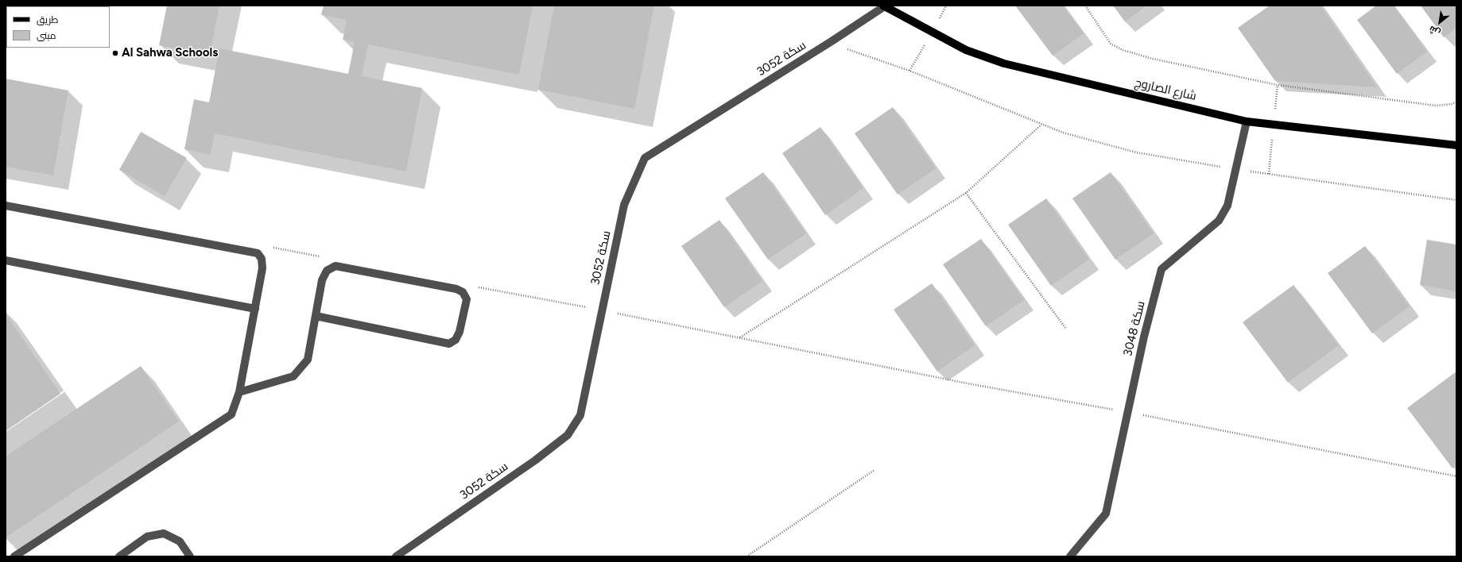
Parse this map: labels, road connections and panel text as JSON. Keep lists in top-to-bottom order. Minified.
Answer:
{"streets":{"main road":["شارع الصاروج"],"street":["سكة 3052","سكة 3048"]},"crossings":[["سكة 3052","شارع الصاروج"],["شارع الصاروج","سكة 3048"]],"places":["Al Sahwa Schools"],"legend":["طريق","مبنى"],"north":"bottom left"}
